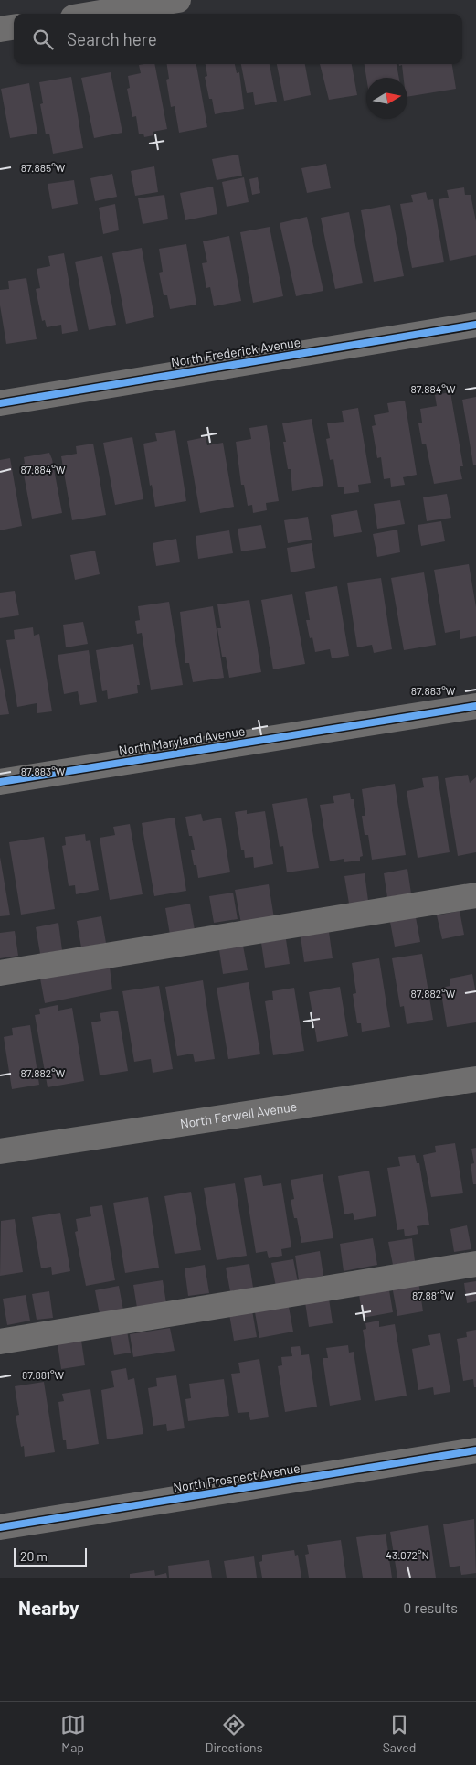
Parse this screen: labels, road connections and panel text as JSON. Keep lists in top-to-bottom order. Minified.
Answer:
{"streets":{"street":["North Frederick Avenue","North Maryland Avenue","North Farwell Avenue","North Prospect Avenue"]},"scale_bar":"20 m","north":"right","page":{"search":"Search here","scale":"20 m","heading":["Nearby","0 results"],"nav":["Map","Directions","Saved"]},"coordinates":["87.885°W","87.884°W","87.883°W","87.882°W","87.881°W","43.072°N"]}
